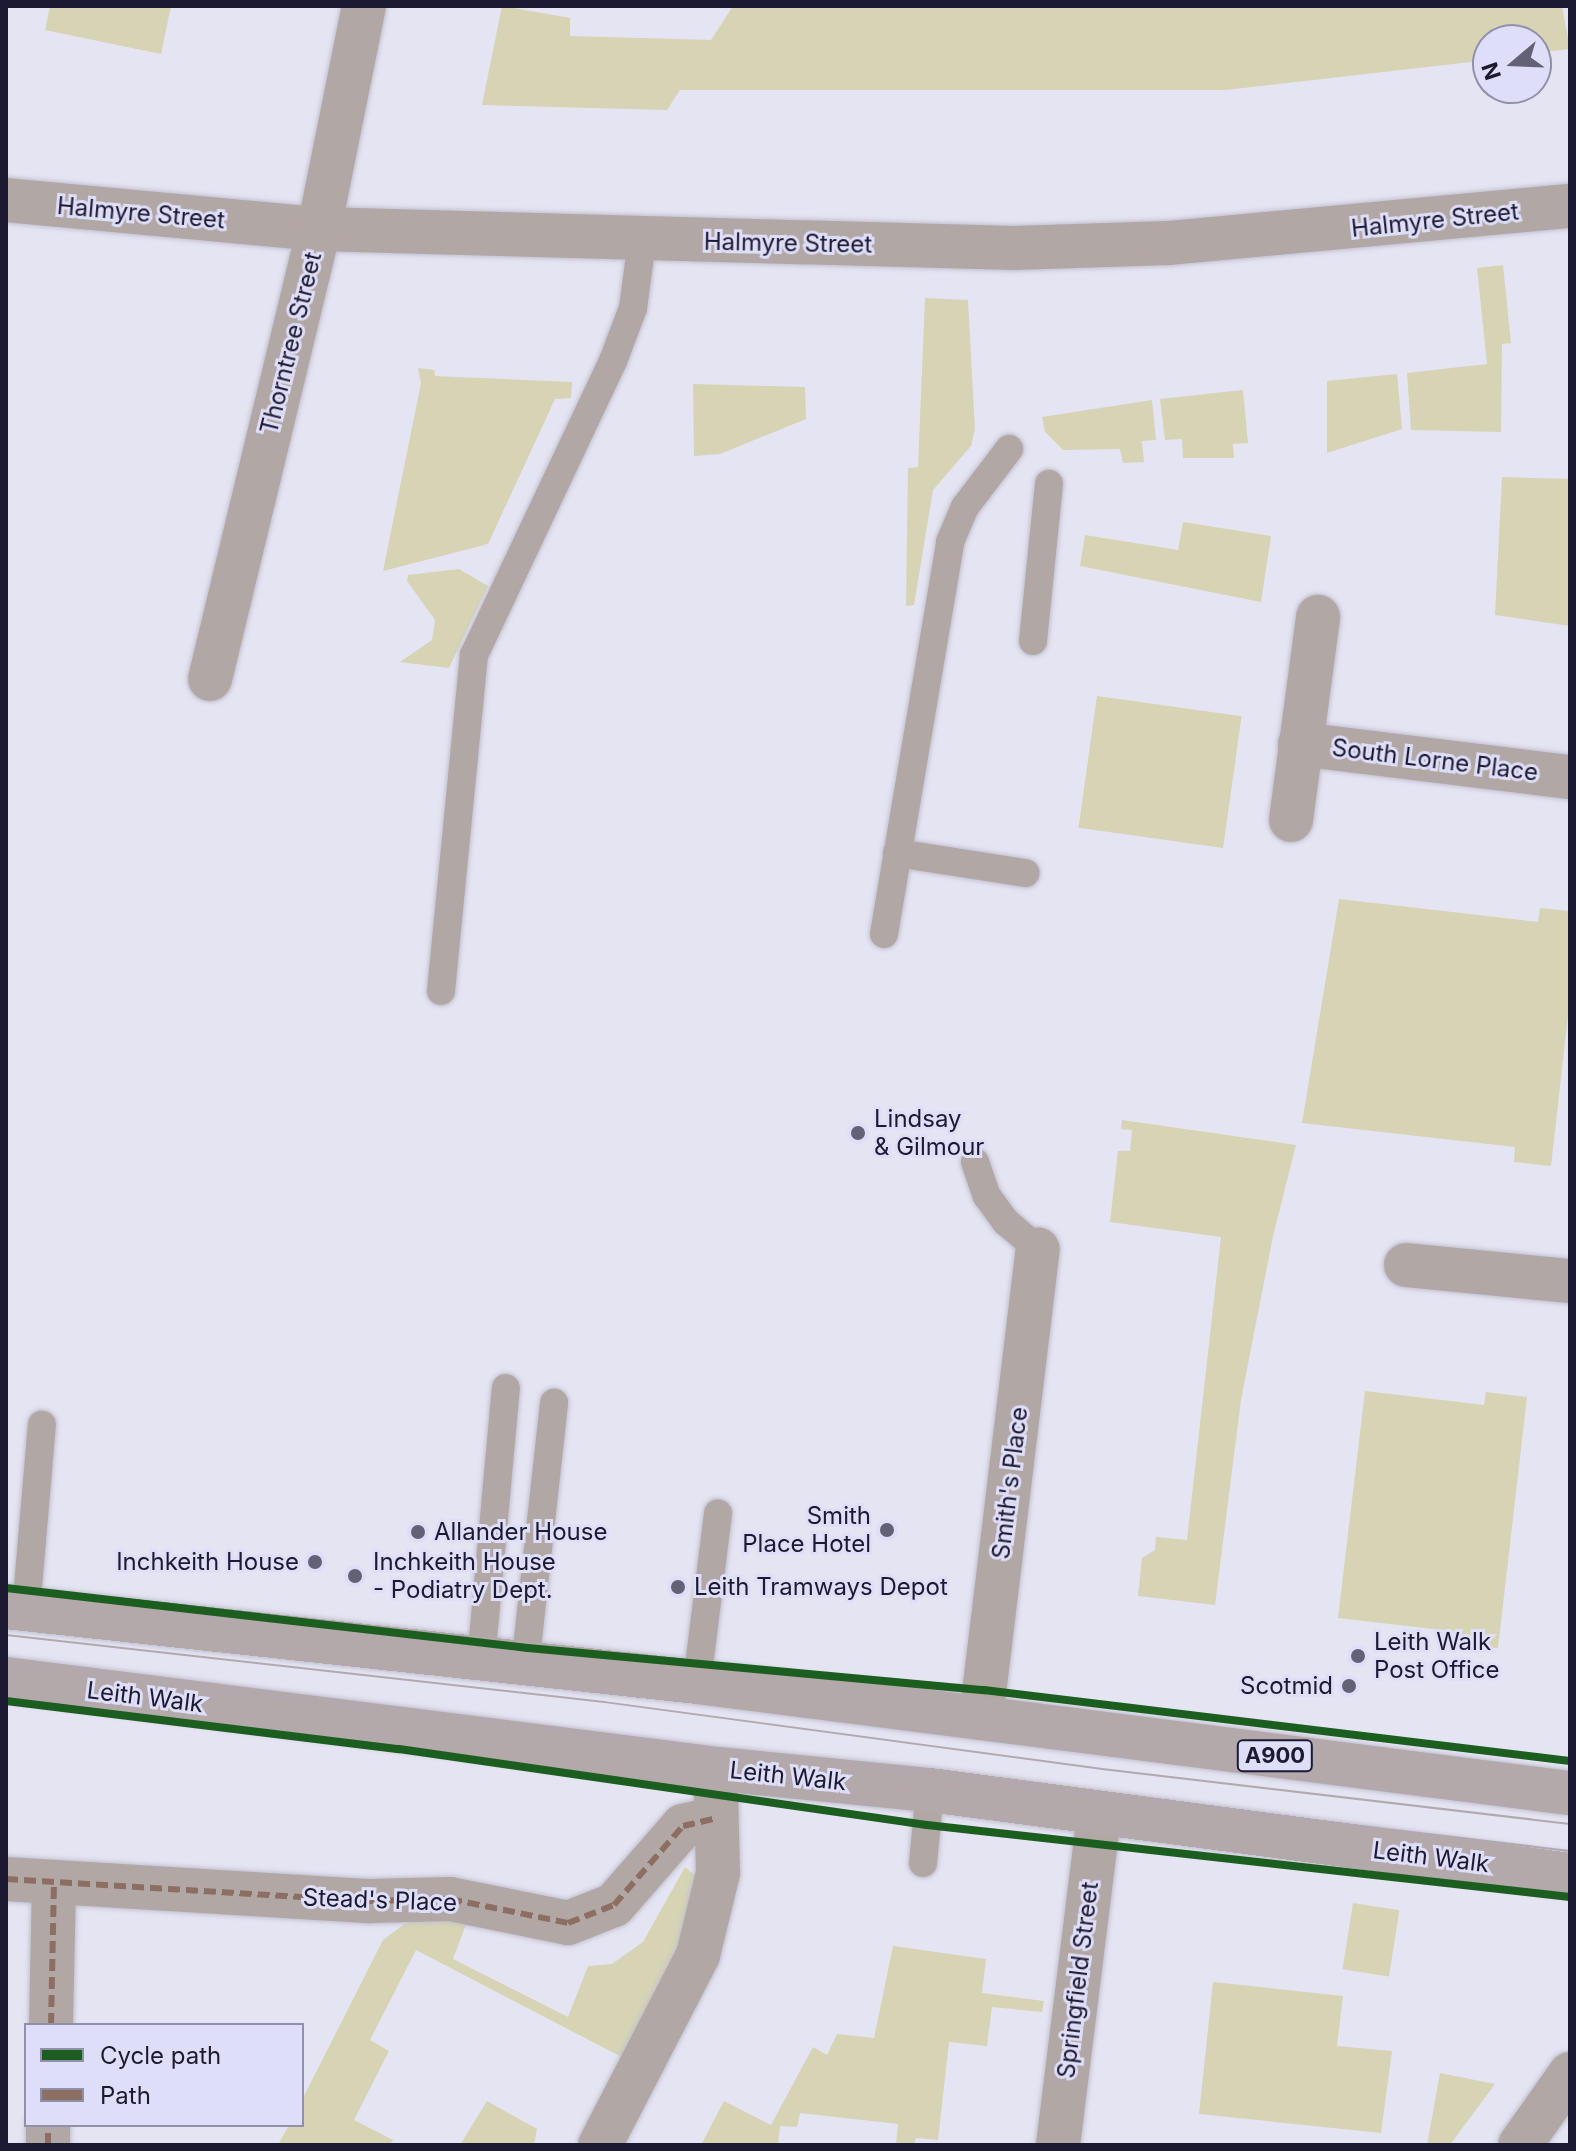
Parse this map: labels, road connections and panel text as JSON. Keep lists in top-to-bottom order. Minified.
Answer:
{"streets":{"main road":["Leith Walk","A900"],"street":["Halmyre Street","Thorntree Street","South Lorne Place","Smith's Place","Stead's Place","Springfield Street"]},"crossings":[["Halmyre Street","Thorntree Street"],["Smith's Place","A900"],["Leith Walk","Springfield Street"]],"places":["Lindsay & Gilmour","Smith Place Hotel","Allander House","Inchkeith House","Inchkeith House - Podiatry Dept.","Leith Tramways Depot","Leith Walk Post Office","Scotmid"],"legend":["Cycle path","Path"],"north":"left"}
